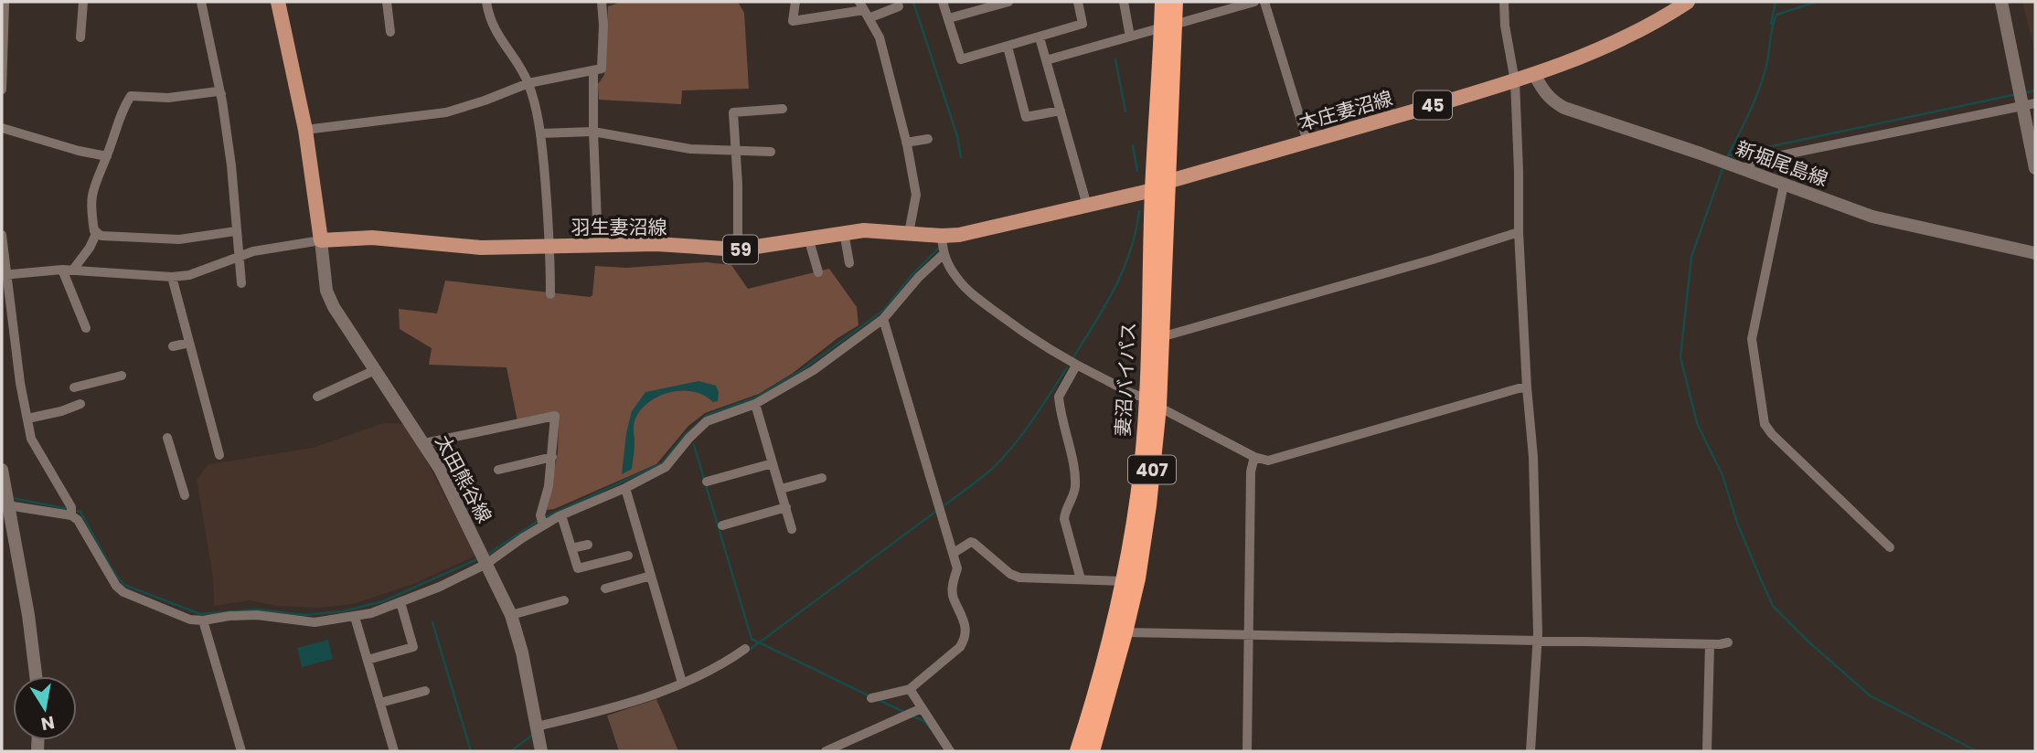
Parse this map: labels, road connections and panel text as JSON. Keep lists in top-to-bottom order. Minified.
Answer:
{"streets":{"highway":["妻沼バイパス","407"],"main road":["45","本庄妻沼線","新堀尾島線","羽生妻沼線","59","太田熊谷線"]},"crossings":[["本庄妻沼線","新堀尾島線"],["本庄妻沼線","羽生妻沼線"],["本庄妻沼線","妻沼バイパス"],["羽生妻沼線","妻沼バイパス"],["羽生妻沼線","太田熊谷線"]],"north":"bottom"}
